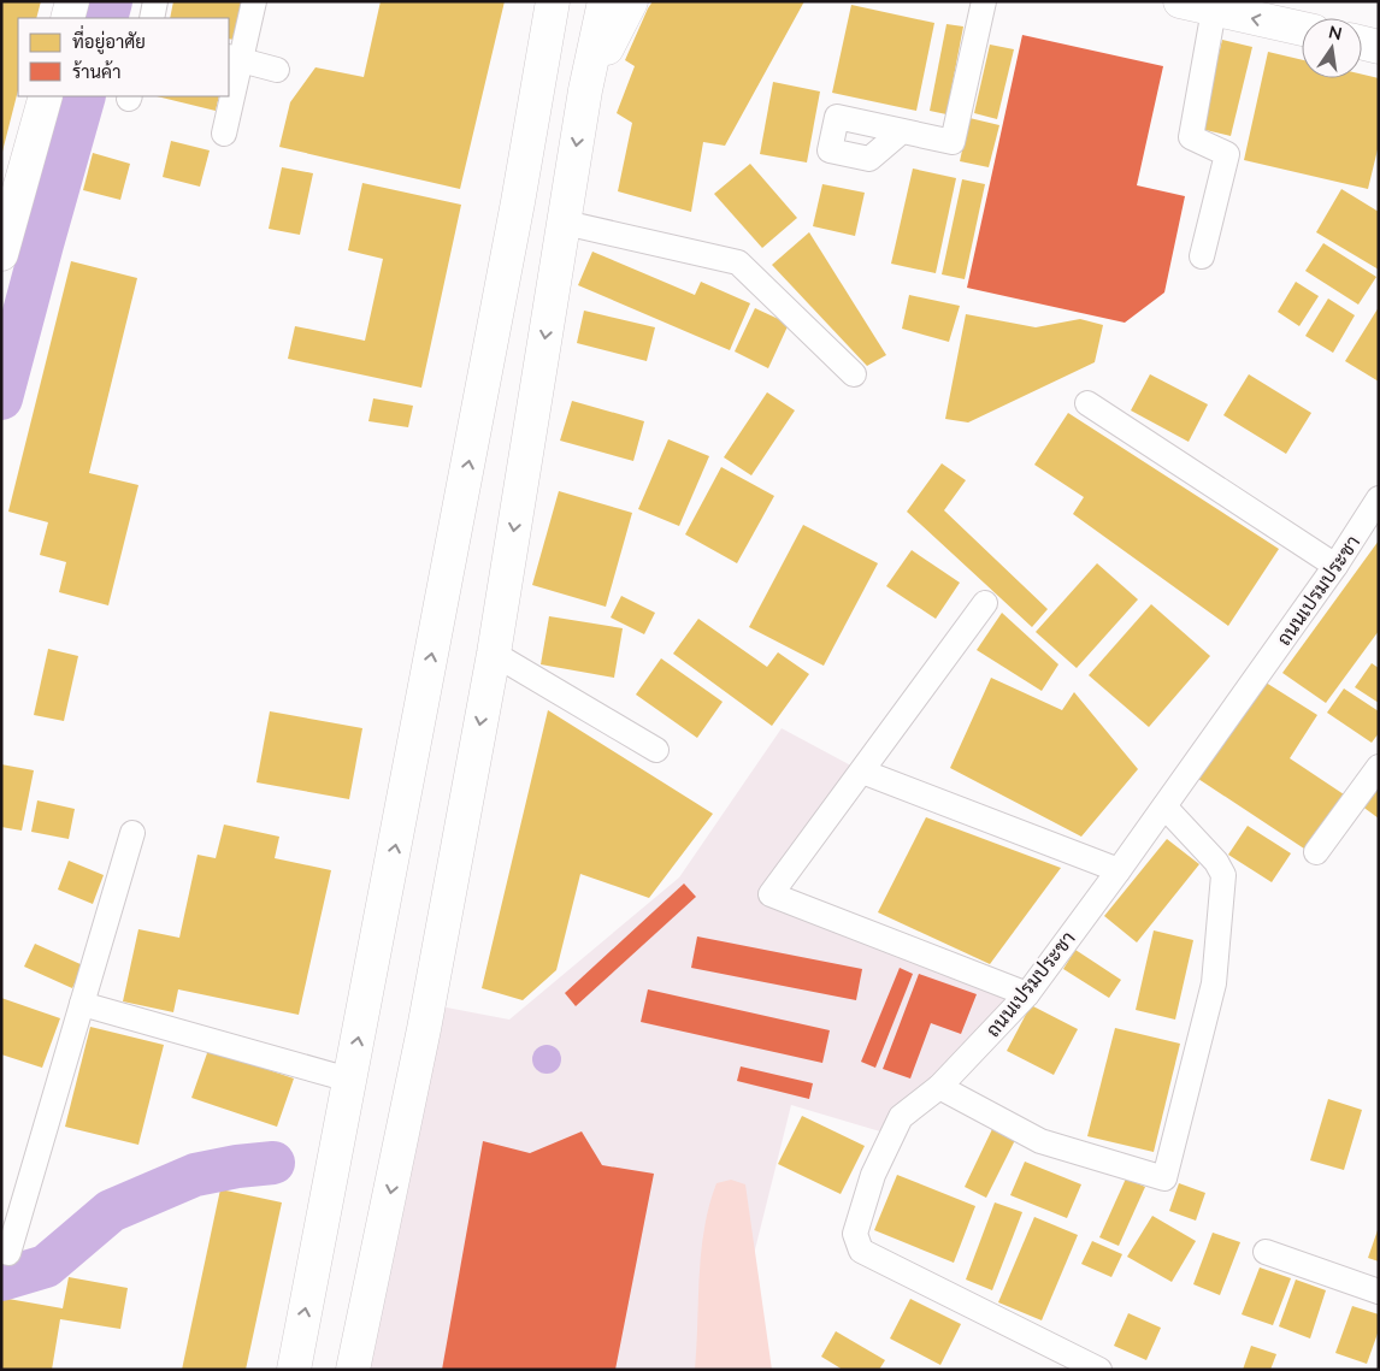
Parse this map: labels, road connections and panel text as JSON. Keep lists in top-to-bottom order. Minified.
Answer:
{"streets":{"street":["ถนนเปรมประชา"]},"legend":["ที่อยู่อาศัย","ร้านค้า"],"north":"top"}
